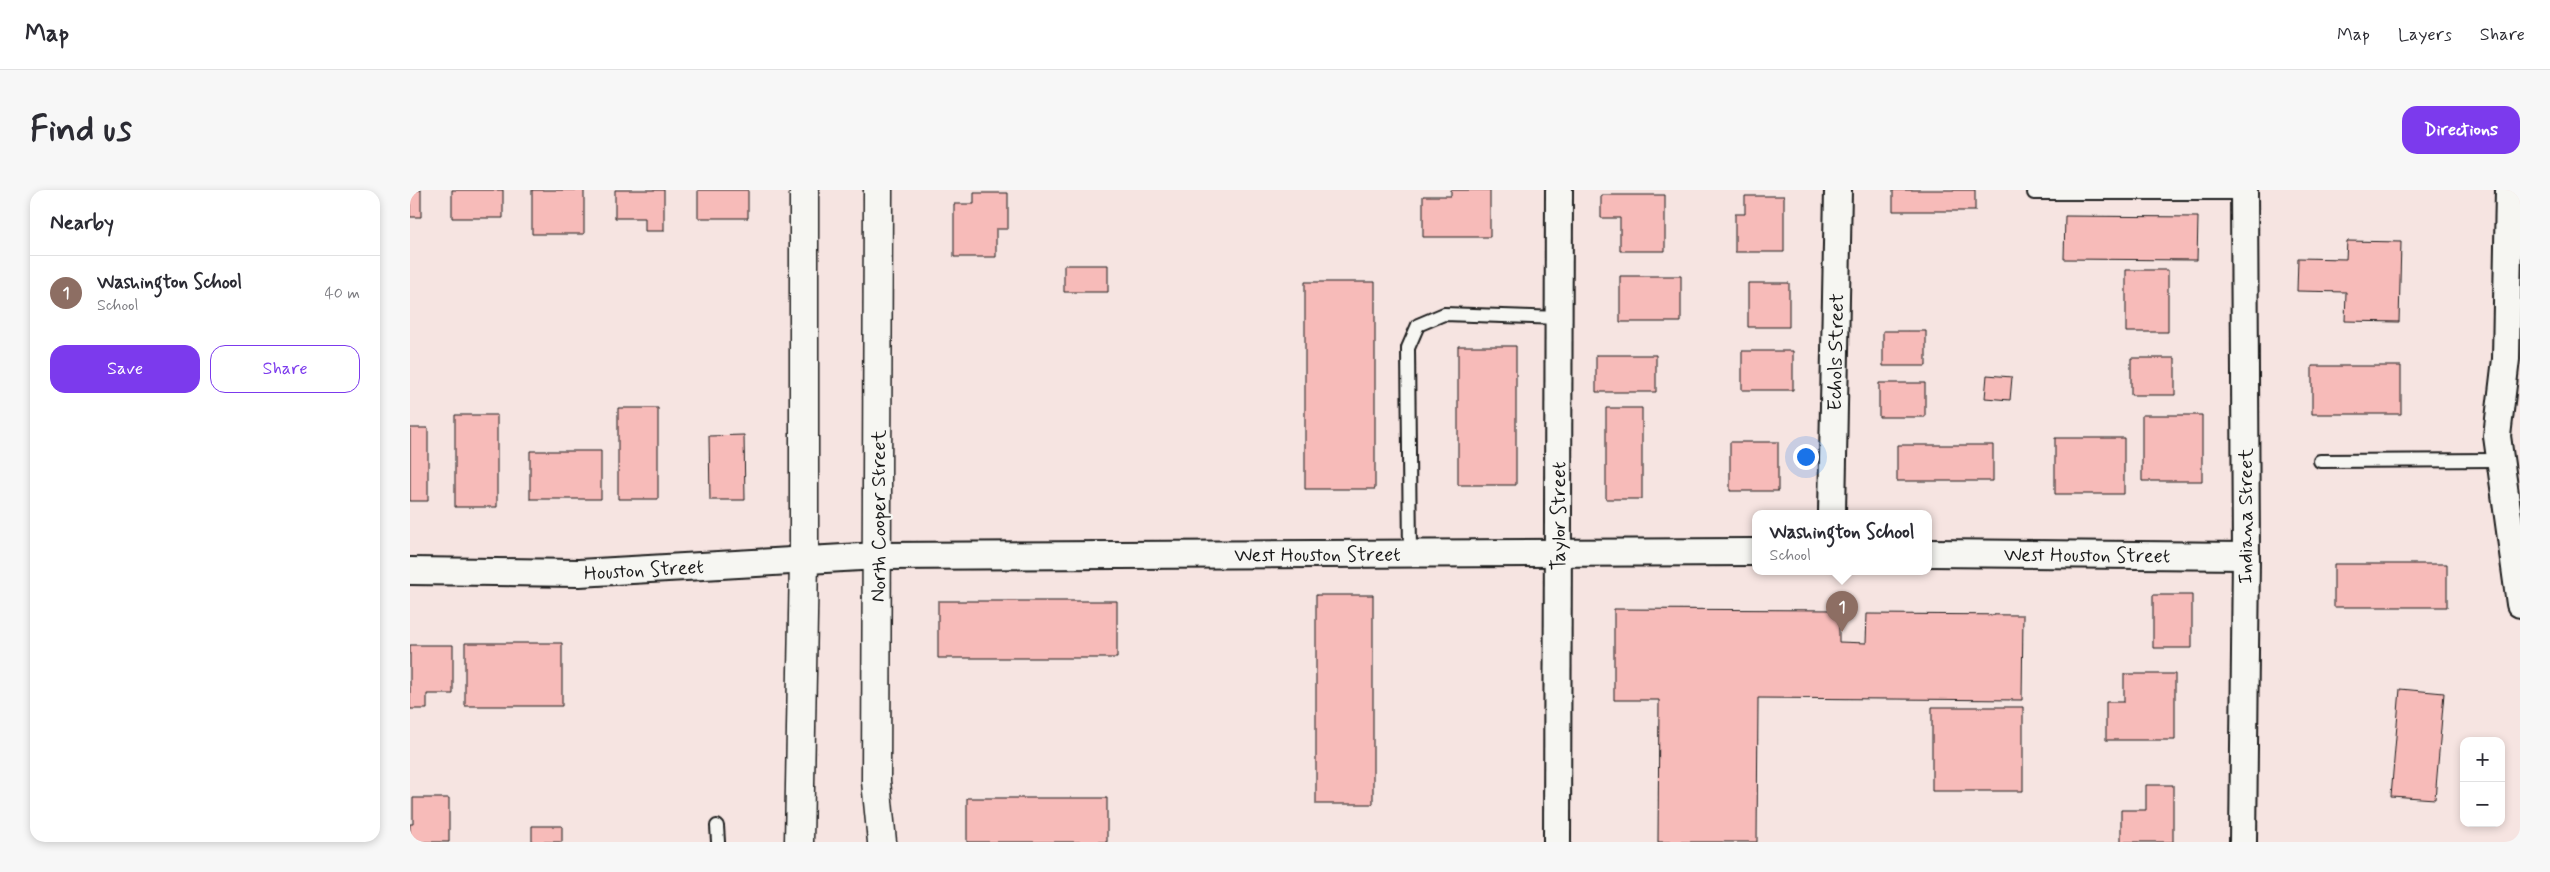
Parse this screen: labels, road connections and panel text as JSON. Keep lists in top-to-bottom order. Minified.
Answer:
{"streets":{"main road":["North Cooper Street"],"street":["Echols Street","Taylor Street","Indiana Street","West Houston Street","Houston Street"]},"crossings":[["North Cooper Street","West Houston Street"],["North Cooper Street","Houston Street"],["Taylor Street","West Houston Street"],["Indiana Street","West Houston Street"],["West Houston Street","Houston Street"]],"page":{"header":"Map","nav":["Map","Layers","Share"],"buttons":["Directions",["Save","Share"]],"title":"Find us","heading":"Nearby","list":[{"mark":"1","name":"Washington School","note":"School","value":"40 m"}],"popup":["Washington School","School"],"pins":"1","map_buttons":["+","−"]}}
